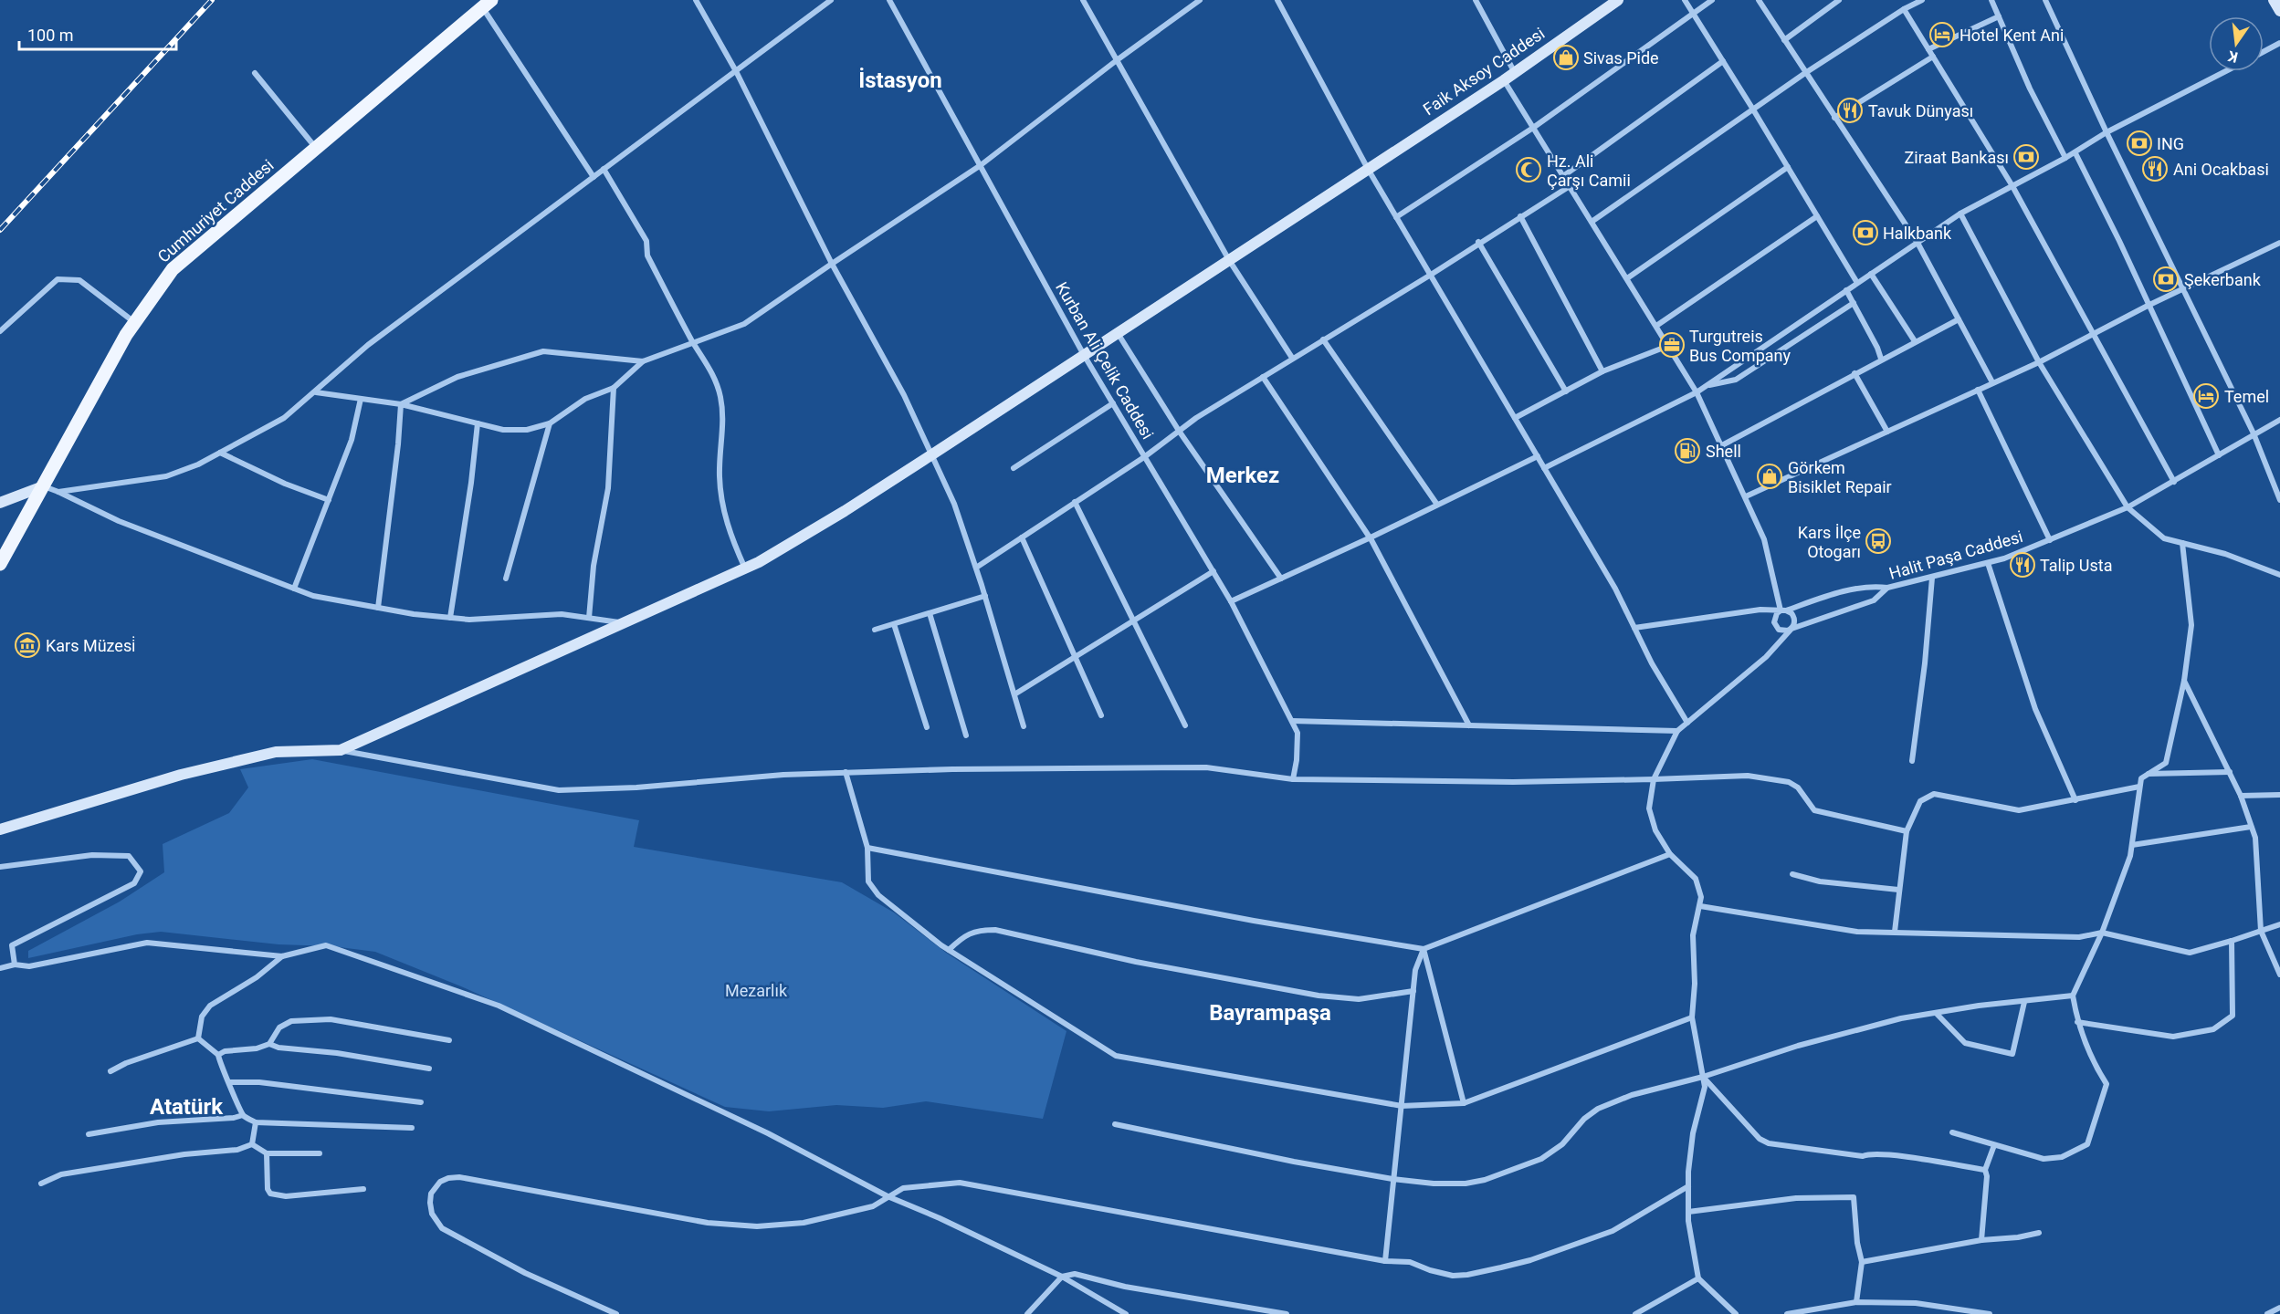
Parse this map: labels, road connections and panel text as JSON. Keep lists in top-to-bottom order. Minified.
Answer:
{"streets":{"main road":["Faik Aksoy Caddesi","Cumhuriyet Caddesi"],"street":["Kurban Ali Çelik Caddesi","Halit Paşa Caddesi"]},"crossings":[["Faik Aksoy Caddesi","Kurban Ali Çelik Caddesi"]],"districts":["İstasyon","Merkez","Bayrampaşa","Atatürk"],"parks":["Mezarlık"],"places":{"hotel":["Hotel Kent Ani","Temel"],"shop":["Sivas Pide","Görkem Bisiklet Repair"],"restaurant":["Tavuk Dünyası","Ani Ocakbasi","Talip Usta"],"bank":["ING","Ziraat Bankası","Halkbank","Şekerbank"],"mosque":["Hz. Ali Çarşı Camii"],"office":["Turgutreis Bus Company"],"fuel station":["Shell"],"bus stop":["Kars İlçe Otogarı"],"museum":["Kars Müzesi̇"]},"scale_bar":"100 m","north":"bottom"}
